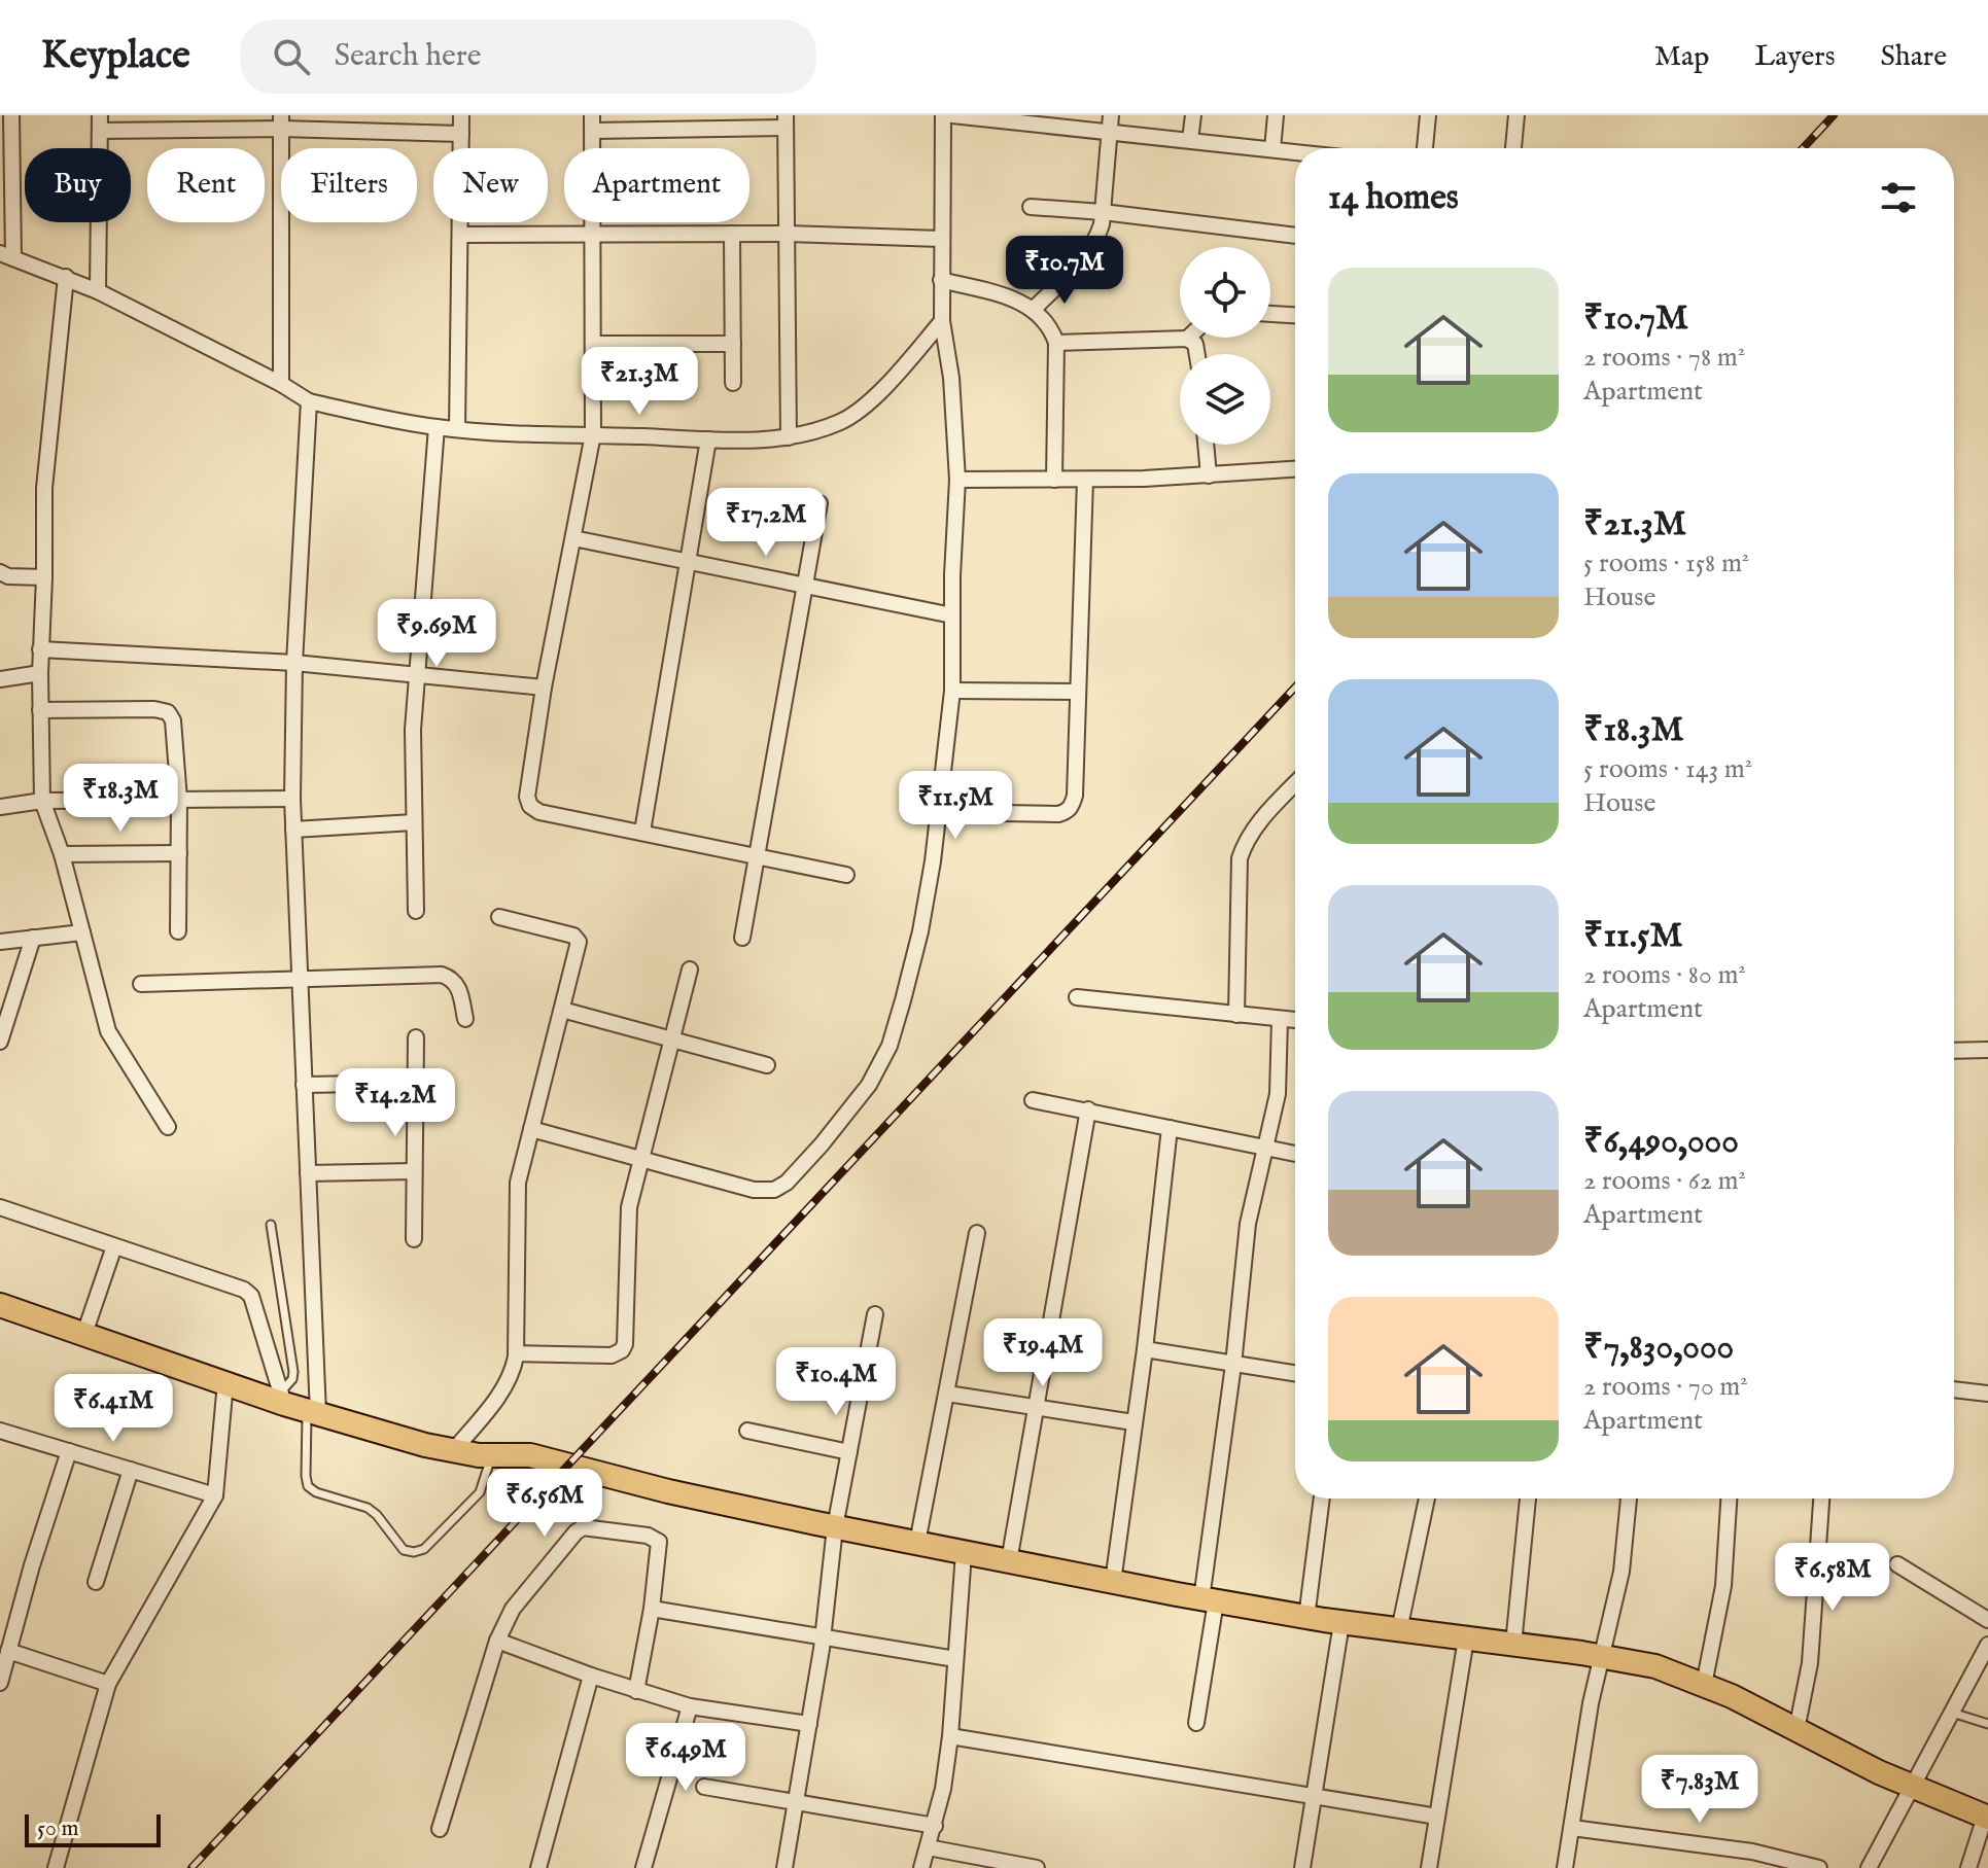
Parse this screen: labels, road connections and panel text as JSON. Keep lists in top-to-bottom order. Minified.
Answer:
{"scale_bar":"50 m","page":{"header":"Keyplace","search":"Search here","nav":["Map","Layers","Share"],"chip":["Buy","Rent","Filters","New","Apartment"],"heading":"14 homes","price":["₹10.7M","₹21.3M","₹17.2M","₹9.69M","₹18.3M","₹11.5M","₹14.2M","₹19.4M","₹10.4M","₹6.41M","₹6.56M","₹6.58M","₹6.49M","₹7.83M"],"list":[{"name":"₹10.7M","note":"2 rooms · 78 m² · Apartment"},{"name":"₹21.3M","note":"5 rooms · 158 m² · House"},{"name":"₹18.3M","note":"5 rooms · 143 m² · House"},{"name":"₹11.5M","note":"2 rooms · 80 m² · Apartment"},{"name":"₹6,490,000","note":"2 rooms · 62 m² · Apartment"},{"name":"₹7,830,000","note":"2 rooms · 70 m² · Apartment"}],"scale":"50 m"}}
